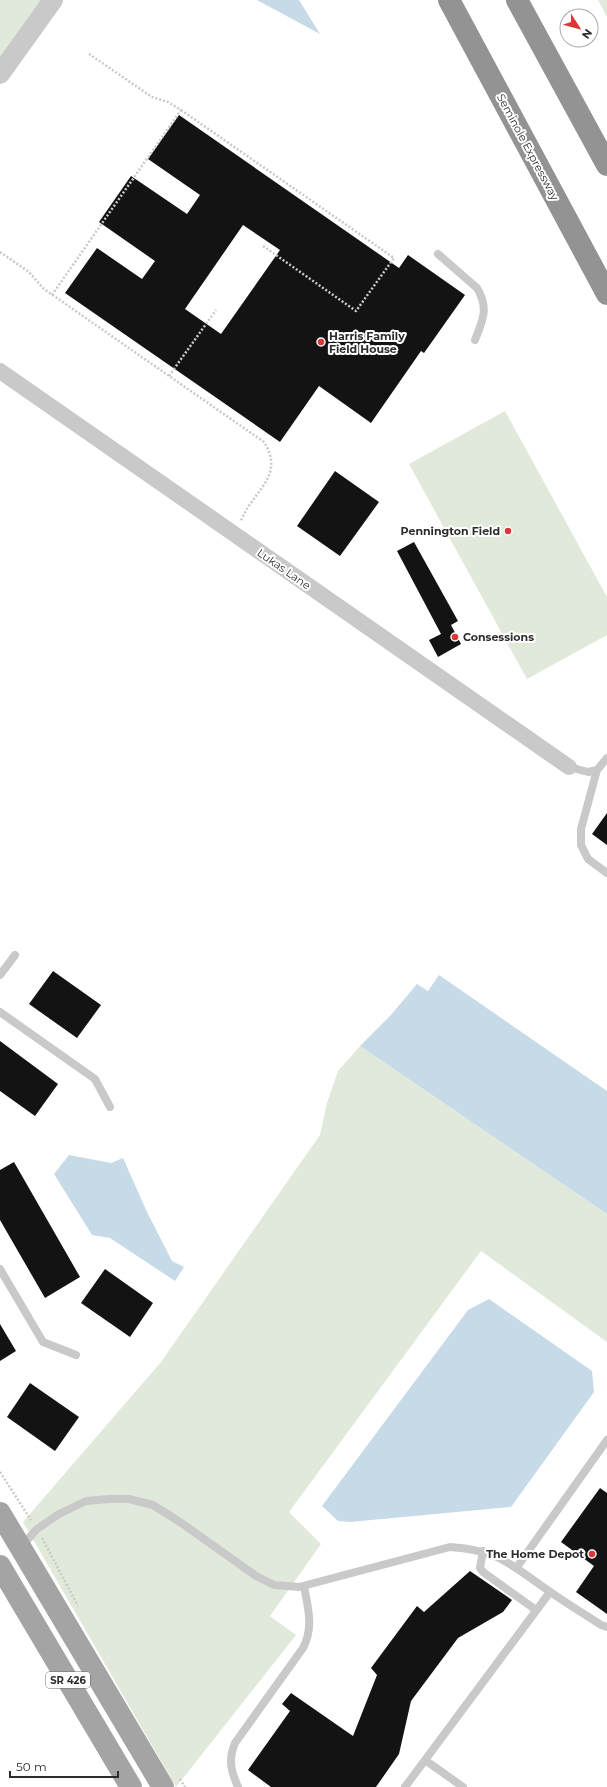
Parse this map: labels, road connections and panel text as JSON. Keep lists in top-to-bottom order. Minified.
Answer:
{"streets":{"highway":["Seminole Expressway"],"main road":["SR 426"],"street":["Lukas Lane"]},"places":["Harris Family Field House","Pennington Field","Consessions","The Home Depot"],"scale_bar":"50 m","north":"bottom right"}
